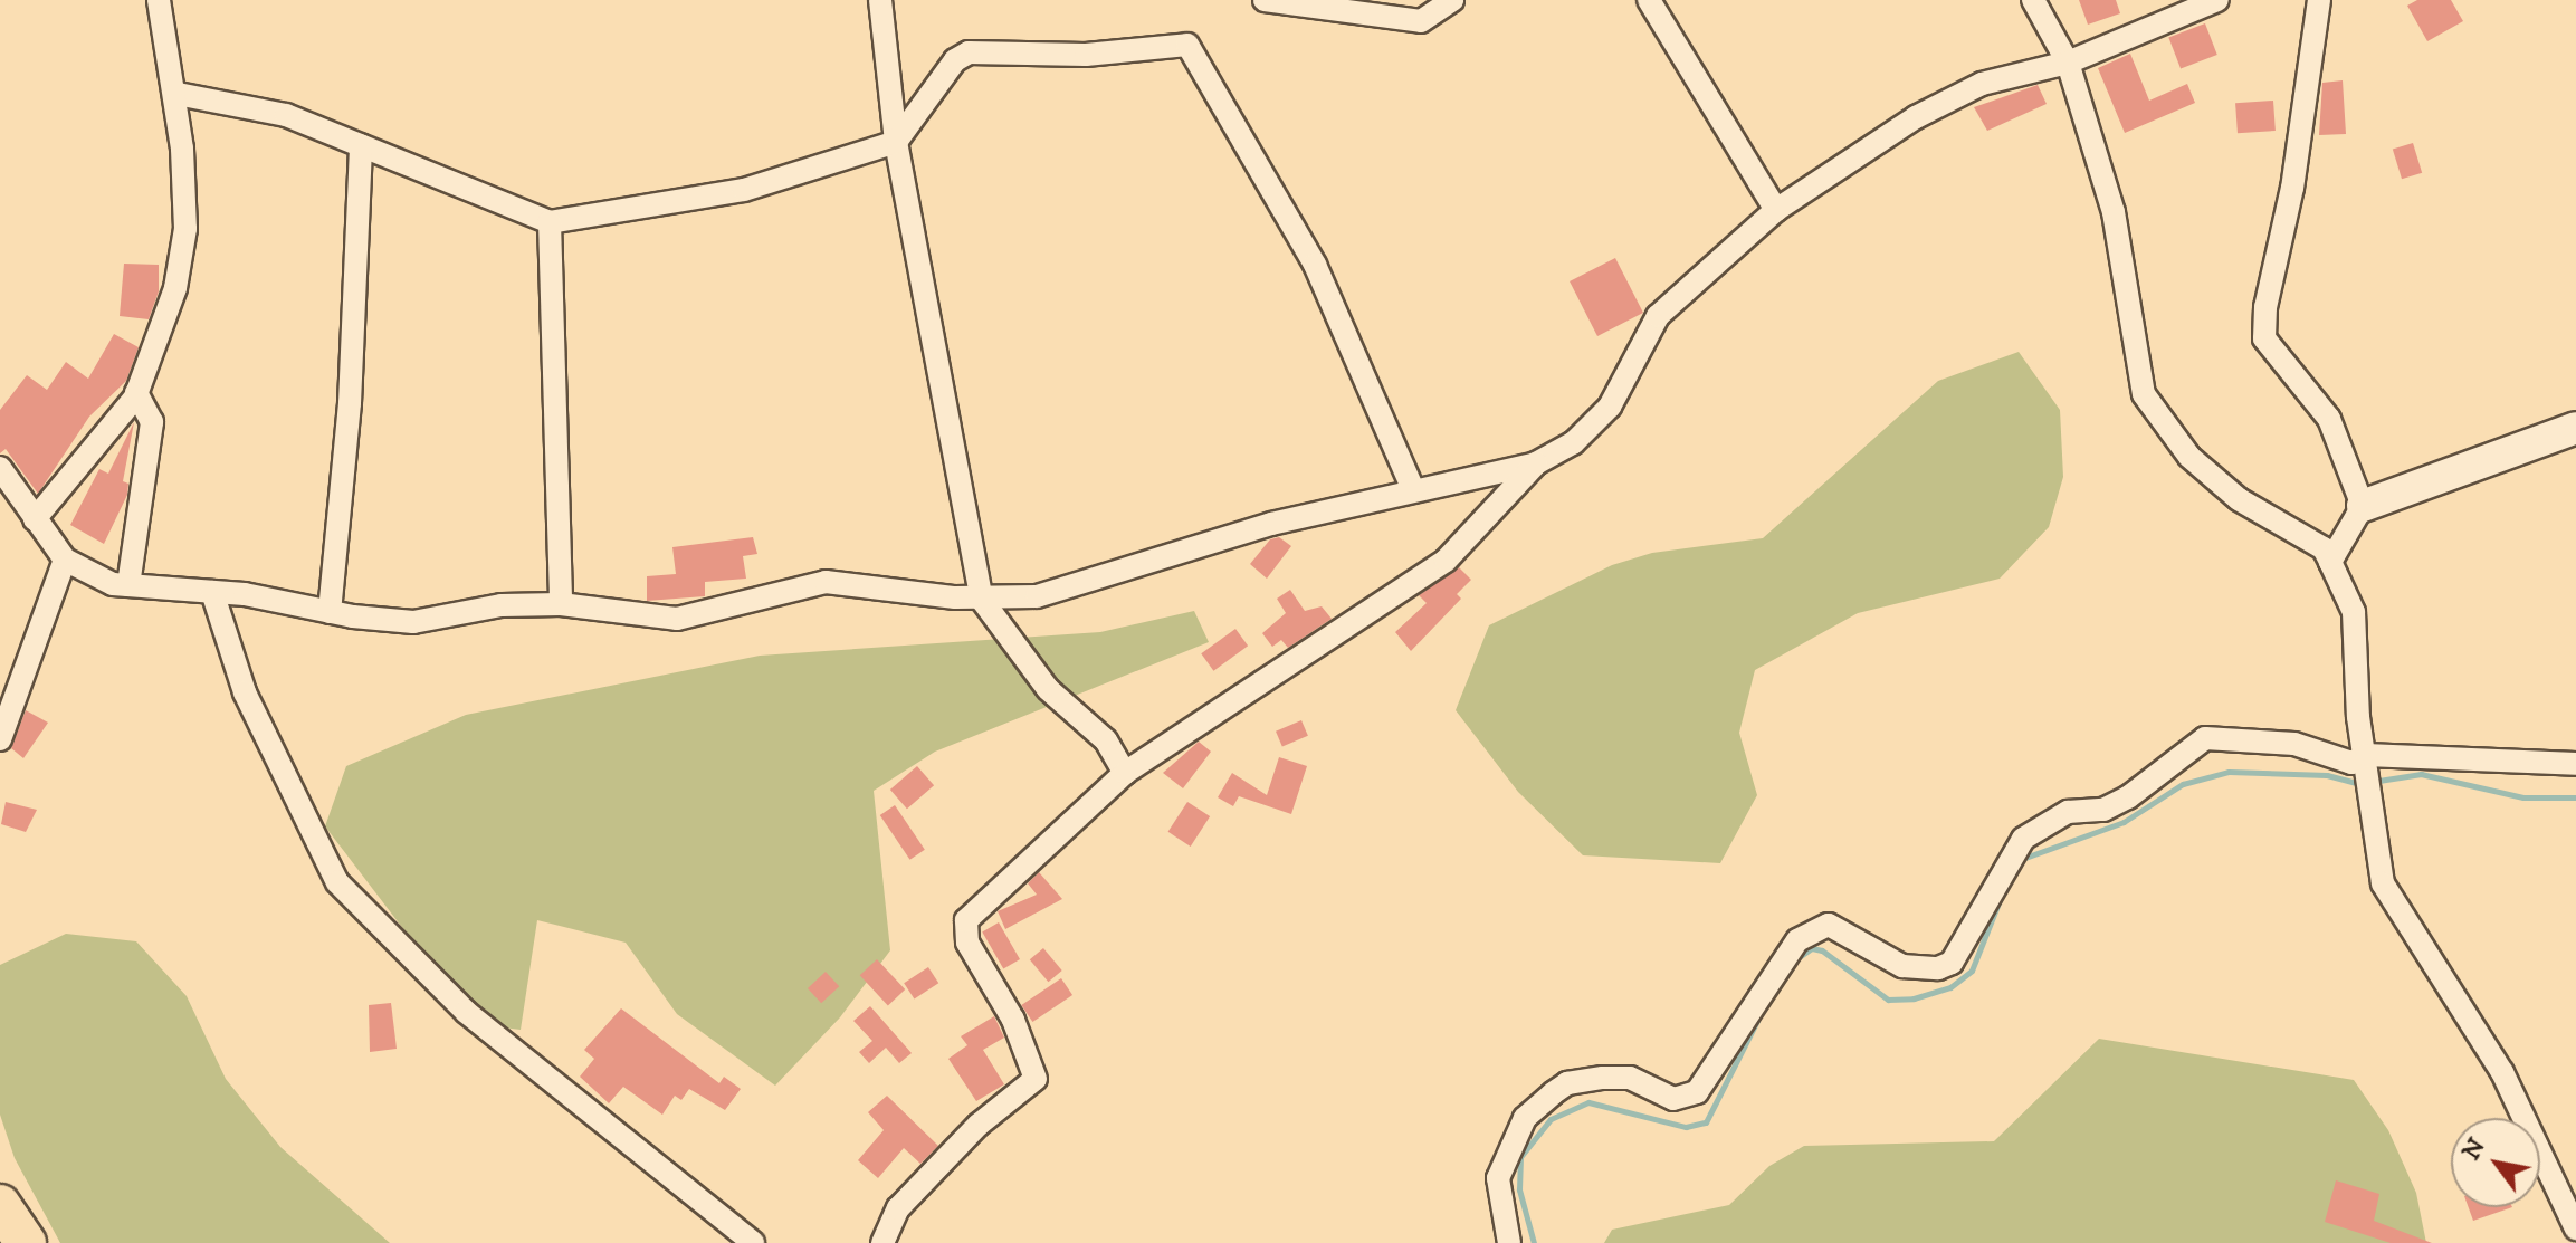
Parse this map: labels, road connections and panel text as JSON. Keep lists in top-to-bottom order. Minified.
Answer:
{"north":"top left"}
